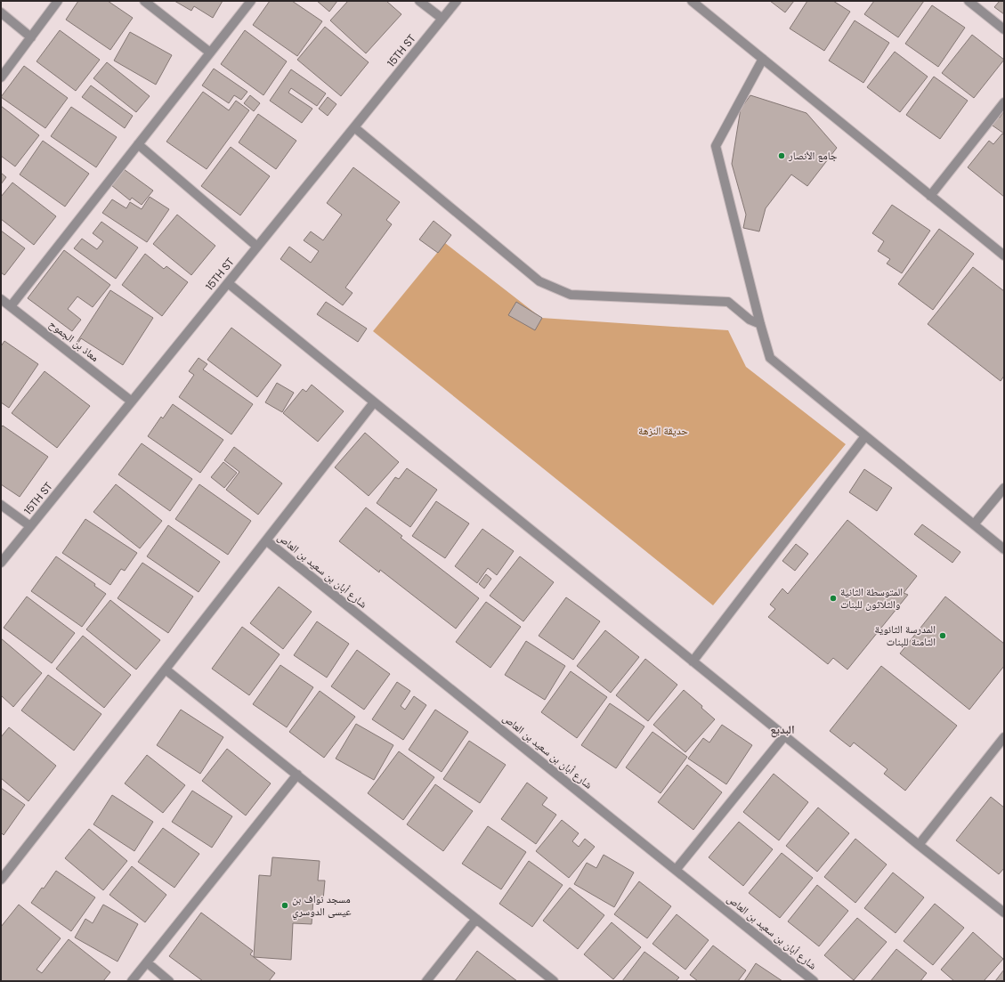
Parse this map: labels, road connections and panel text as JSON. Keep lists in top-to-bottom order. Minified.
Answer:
{"streets":{"street":["15TH ST","معاذ بن الجموح","شارع أبان بن سعيد بن العاص"]},"crossings":[["15TH ST","معاذ بن الجموح"]],"districts":["البديع"],"parks":["حديقة النزهة"],"places":["جامع الأنصار","المتوسطة الثانية والثلاثون للبنات","المدرسة الثانوية الثامنة للبنات","مسجد نواف بن عيسى الدوسري"]}
